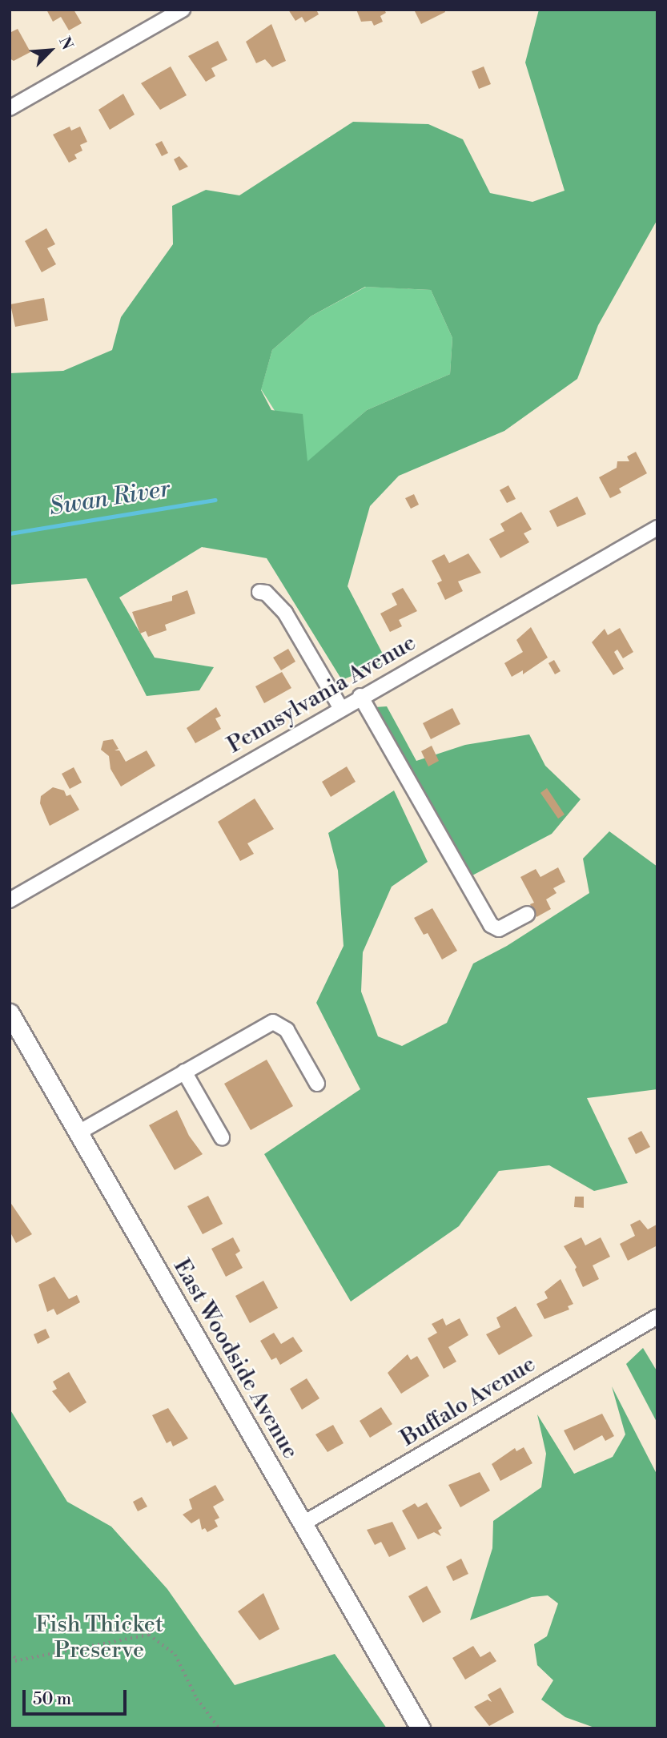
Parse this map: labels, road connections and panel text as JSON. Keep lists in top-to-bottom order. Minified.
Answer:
{"streets":{"main road":["East Woodside Avenue"],"street":["Pennsylvania Avenue","Buffalo Avenue"]},"crossings":[["East Woodside Avenue","Buffalo Avenue"]],"water":["Swan River"],"parks":["Fish Thicket Preserve"],"scale_bar":"50 m","north":"top right"}
